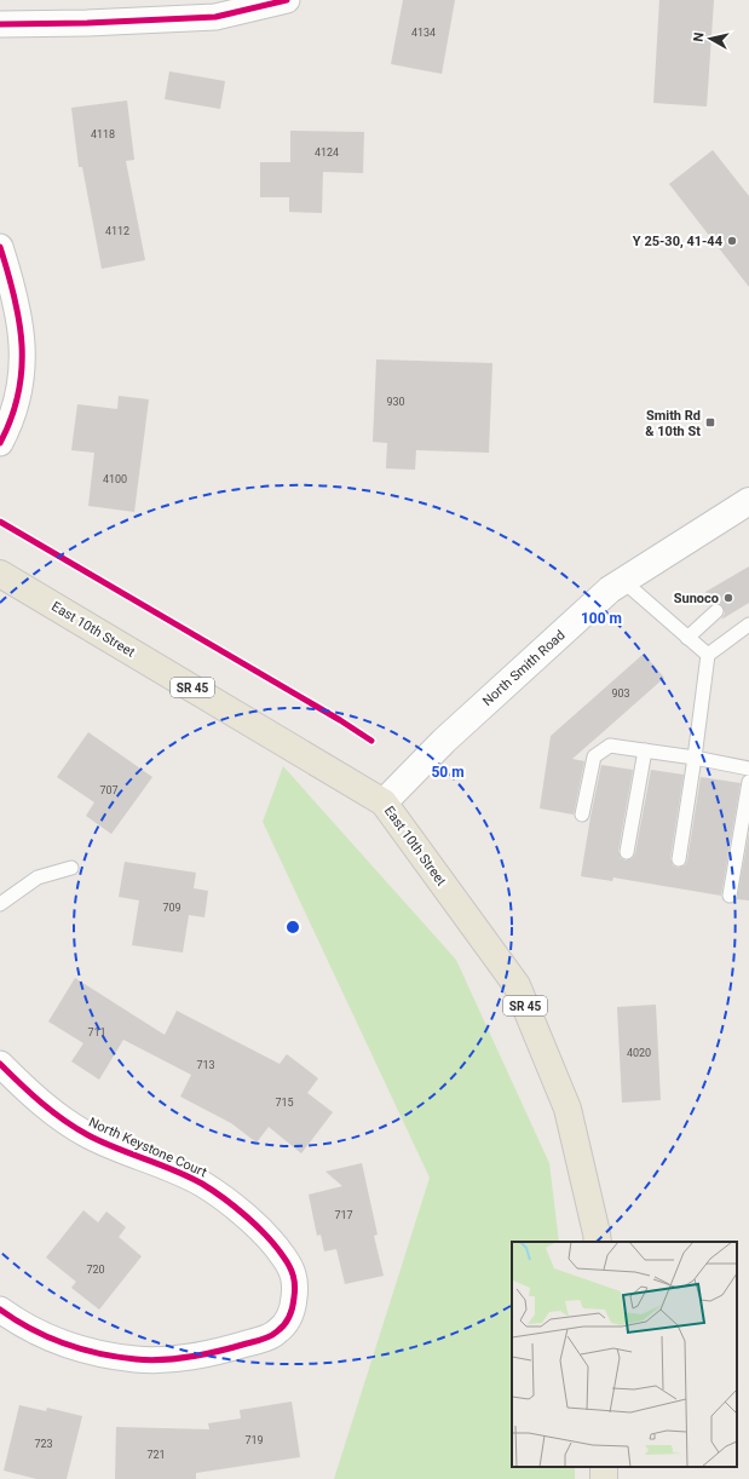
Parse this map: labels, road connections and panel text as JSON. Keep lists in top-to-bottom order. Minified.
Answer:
{"streets":{"main road":["East 10th Street","North Smith Road","SR 45"],"street":["North Keystone Court"]},"crossings":[["East 10th Street","North Smith Road"]],"places":{"other":["Y 25-30, 41-44","Sunoco"],"transit":["Smith Rd & 10th St"]},"house_numbers":["4134","4118","4124","4112","930","4100","903","707","709","711","4020","713","715","717","720","719","723","721"],"north":"left","rings":["100 m","50 m"]}
